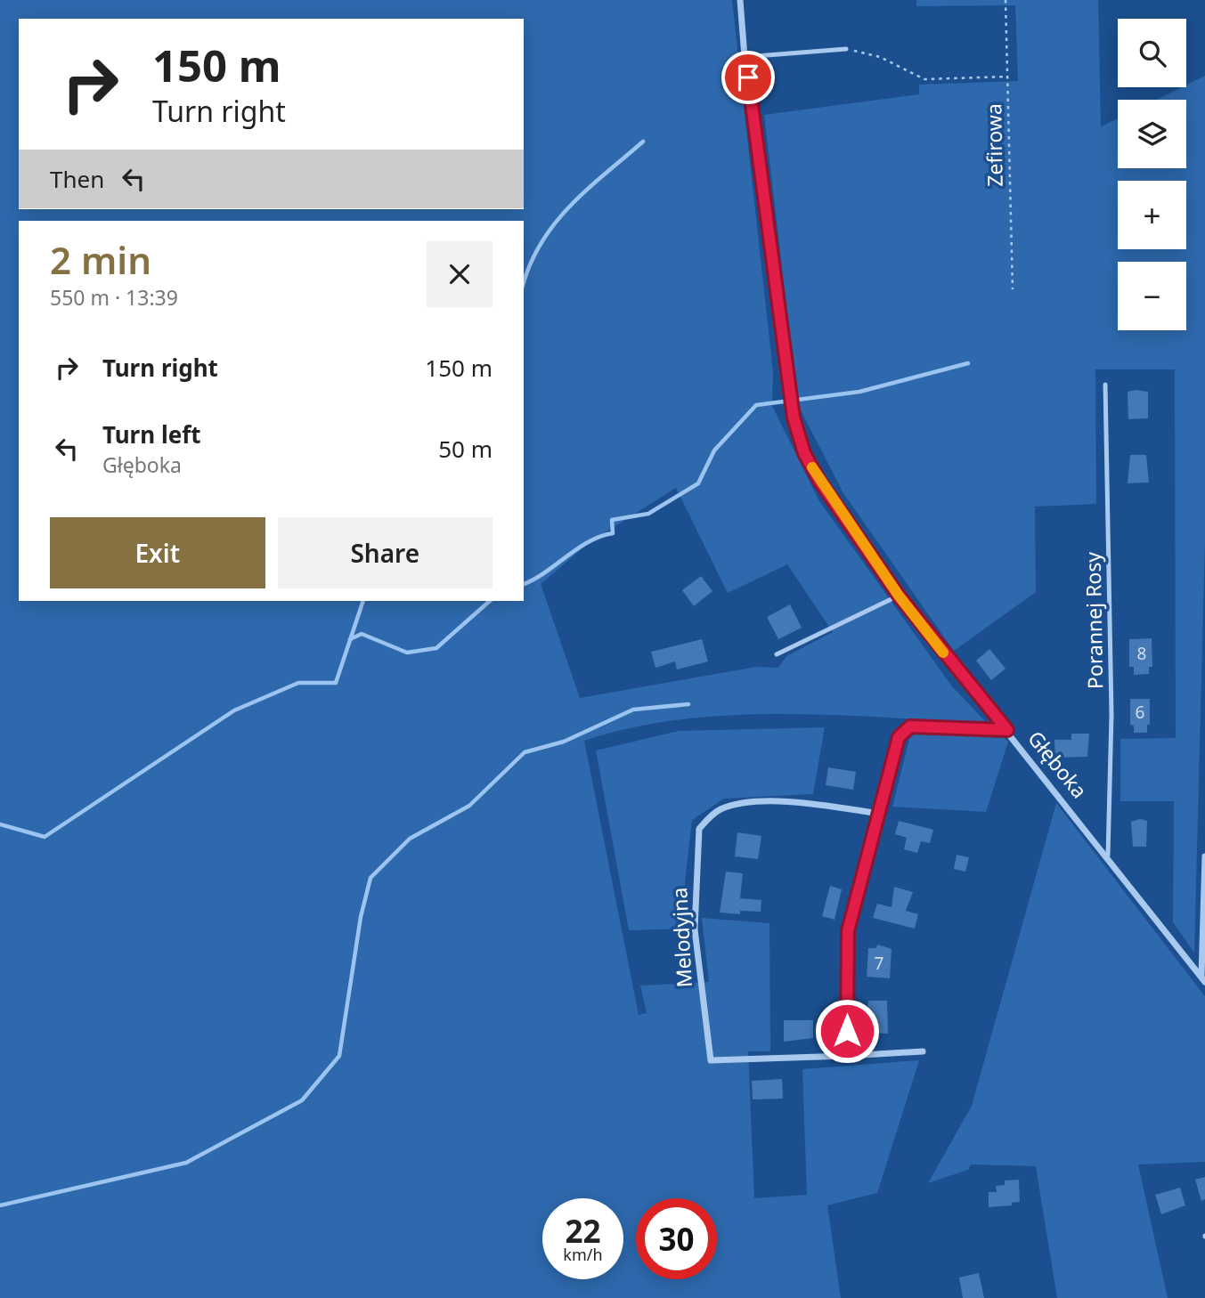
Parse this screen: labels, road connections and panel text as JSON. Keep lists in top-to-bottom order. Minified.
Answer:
{"streets":{"street":["Głęboka","Melodyjna"],"lane":["Porannej Rosy"],"path":["Zefirowa"]},"crossings":[["Porannej Rosy","Głęboka"]],"house_numbers":["8","6","7"],"page":{"map_buttons":["+","−"],"turn":["150 m","Turn right"],"then":"Then","heading":["2 min","550 m · 13:39"],"list":[{"name":"Turn right","value":"150 m"},{"name":"Turn left","note":"Głęboka","value":"50 m"}],"buttons":["Exit","Share"],"speed":"22 km/h","limit":"30"}}
